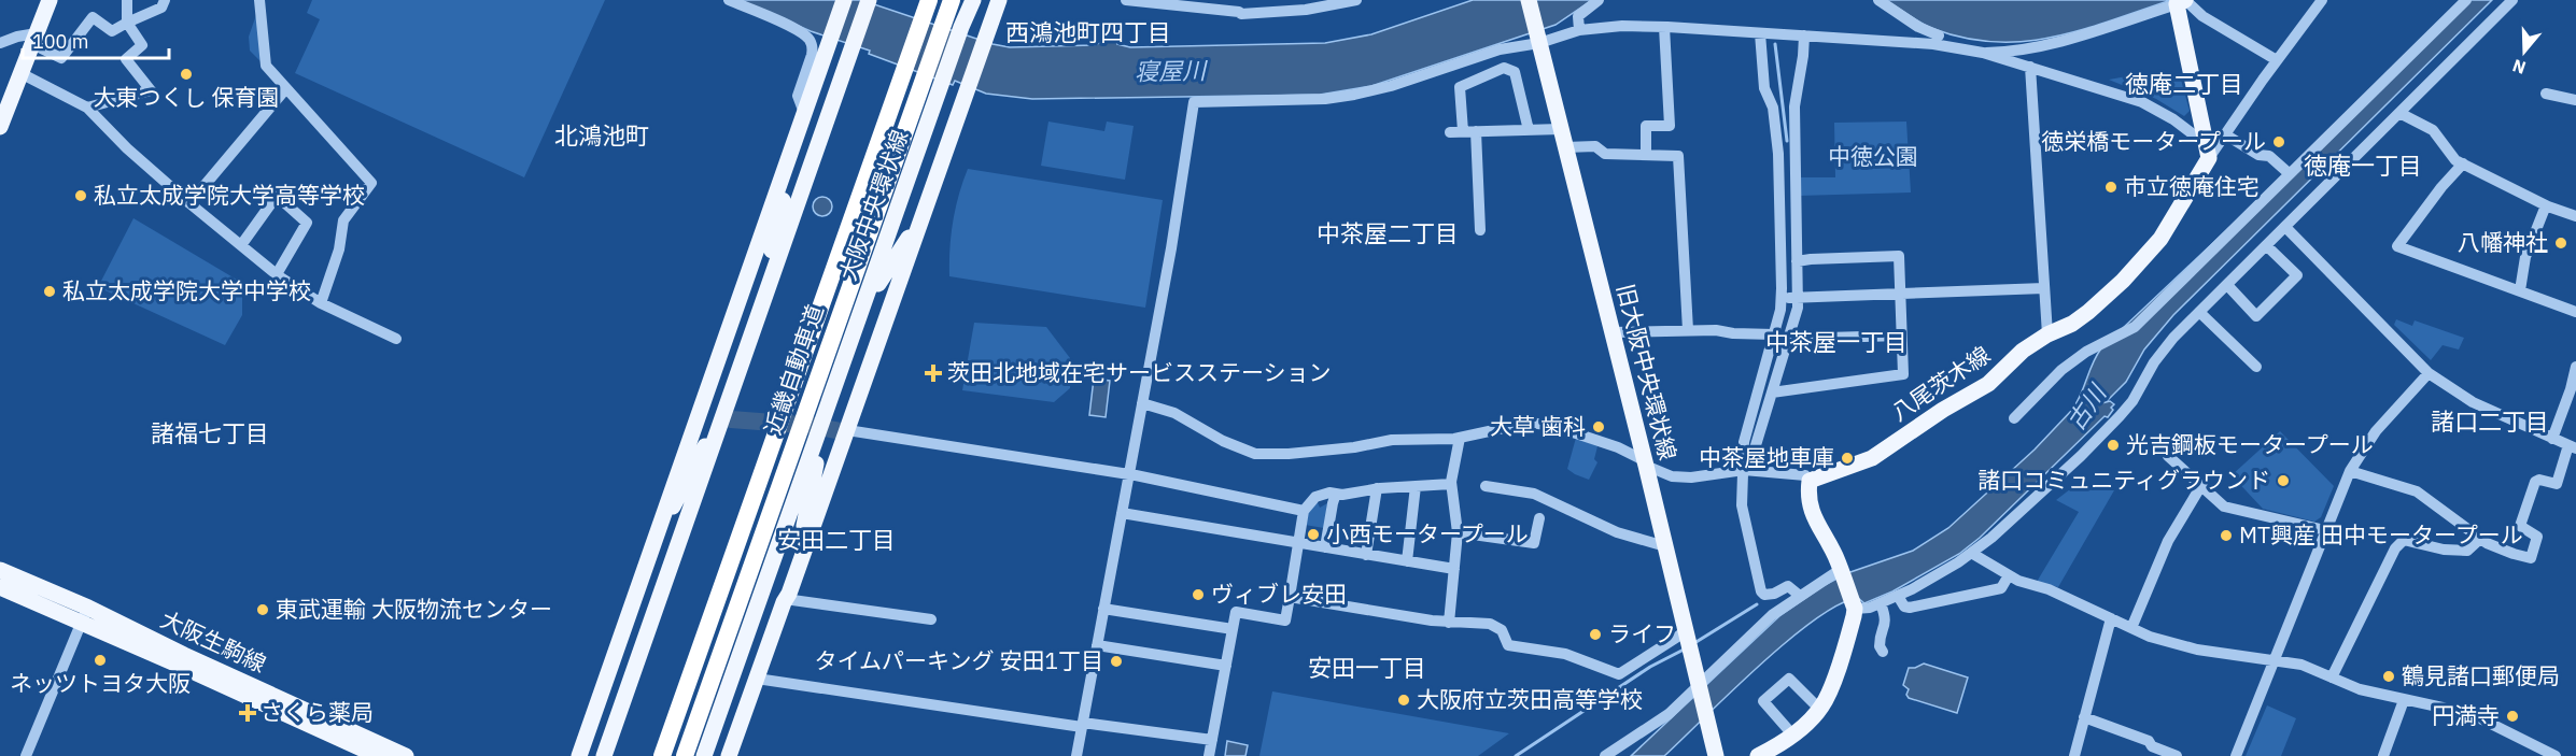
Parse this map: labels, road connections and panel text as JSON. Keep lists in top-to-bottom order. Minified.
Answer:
{"streets":{"highway":["近畿自動車道"],"main road":["大阪中央環状線","旧大阪中央環状線","八尾茨木線","大阪生駒線"]},"districts":["西鴻池町四丁目","徳庵二丁目","北鴻池町","徳庵一丁目","中茶屋二丁目","中茶屋一丁目","諸口二丁目","諸福七丁目","安田二丁目","安田一丁目"],"water":["寝屋川","古川"],"parks":["中徳公園"],"places":{"other":["大東つくし 保育園","徳栄橋モータープール","市立徳庵住宅","私立太成学院大学高等学校","八幡神社","私立太成学院大学中学校","大草 歯科","光吉鋼板モータープール","中茶屋地車庫","諸口コミュニティグラウンド","小西モータープール","MT興産 田中モータープール","ヴィブレ安田","東武運輸 大阪物流センター","ライフ","ネッツトヨタ大阪","タイムパーキング 安田1丁目","鶴見諸口郵便局","大阪府立茨田高等学校","円満寺"],"health":["茨田北地域在宅サービスステーション","さくら薬局"]},"scale_bar":"100 m","north":"bottom"}
